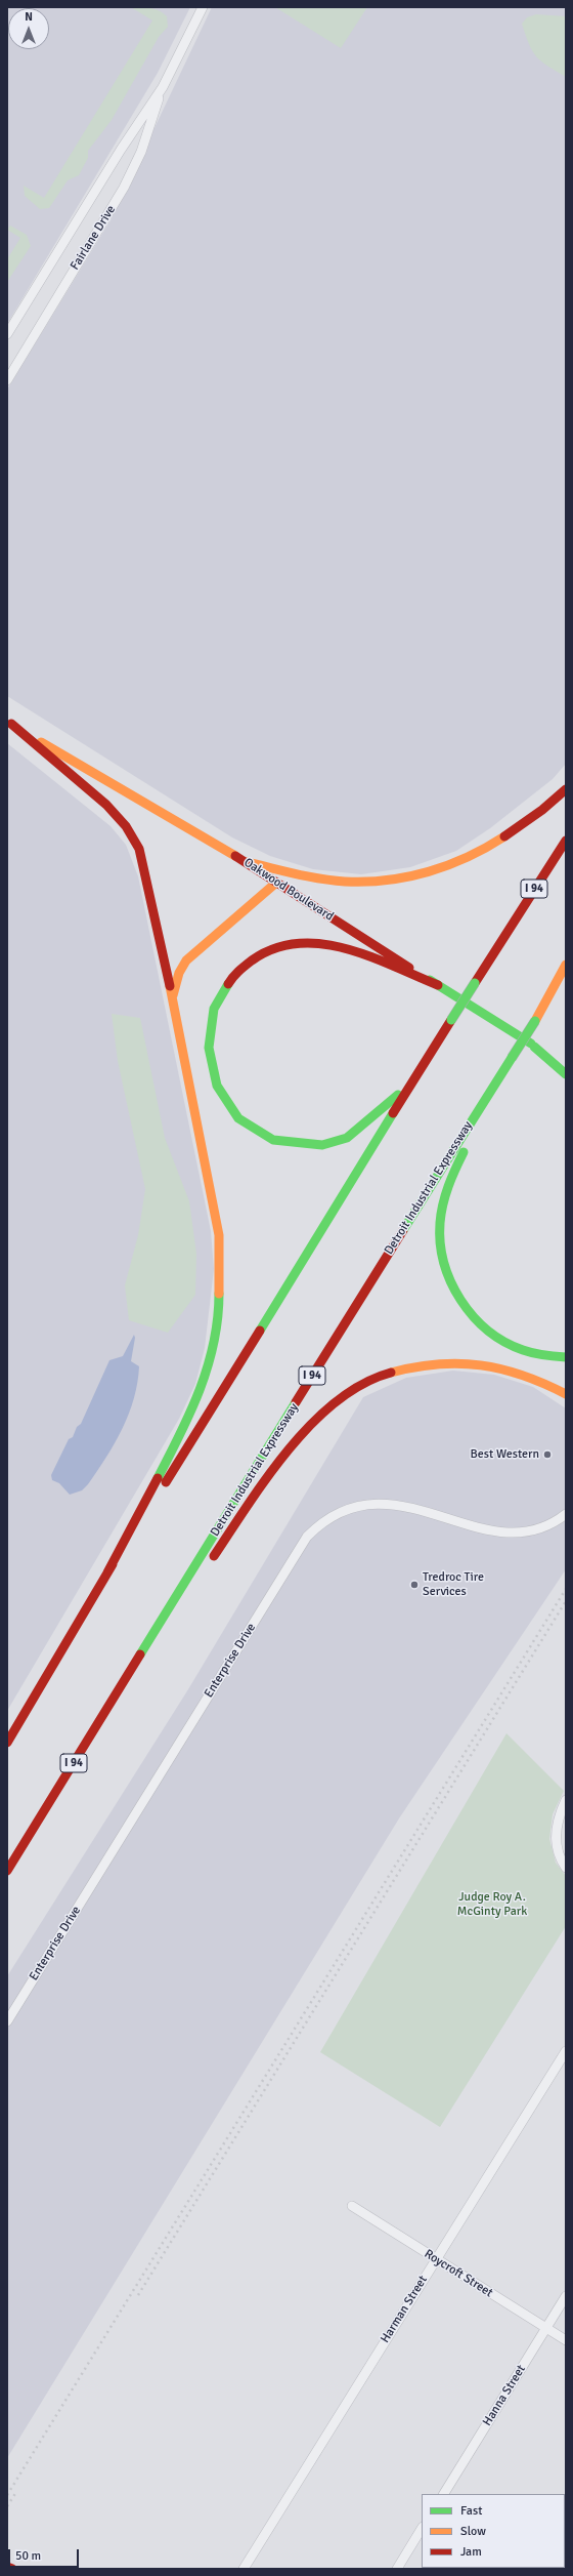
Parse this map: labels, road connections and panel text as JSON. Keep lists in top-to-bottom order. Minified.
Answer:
{"streets":{"main road":["I 94","Oakwood Boulevard","Detroit Industrial Expressway"],"street":["Fairlane Drive","Enterprise Drive","Roycroft Street","Harman Street","Hanna Street"]},"crossings":[["Roycroft Street","Harman Street"],["Roycroft Street","Hanna Street"]],"parks":["Judge Roy A. McGinty Park"],"places":["Best Western","Tredroc Tire Services"],"legend":["Fast","Slow","Jam"],"scale_bar":"50 m","north":"top"}
